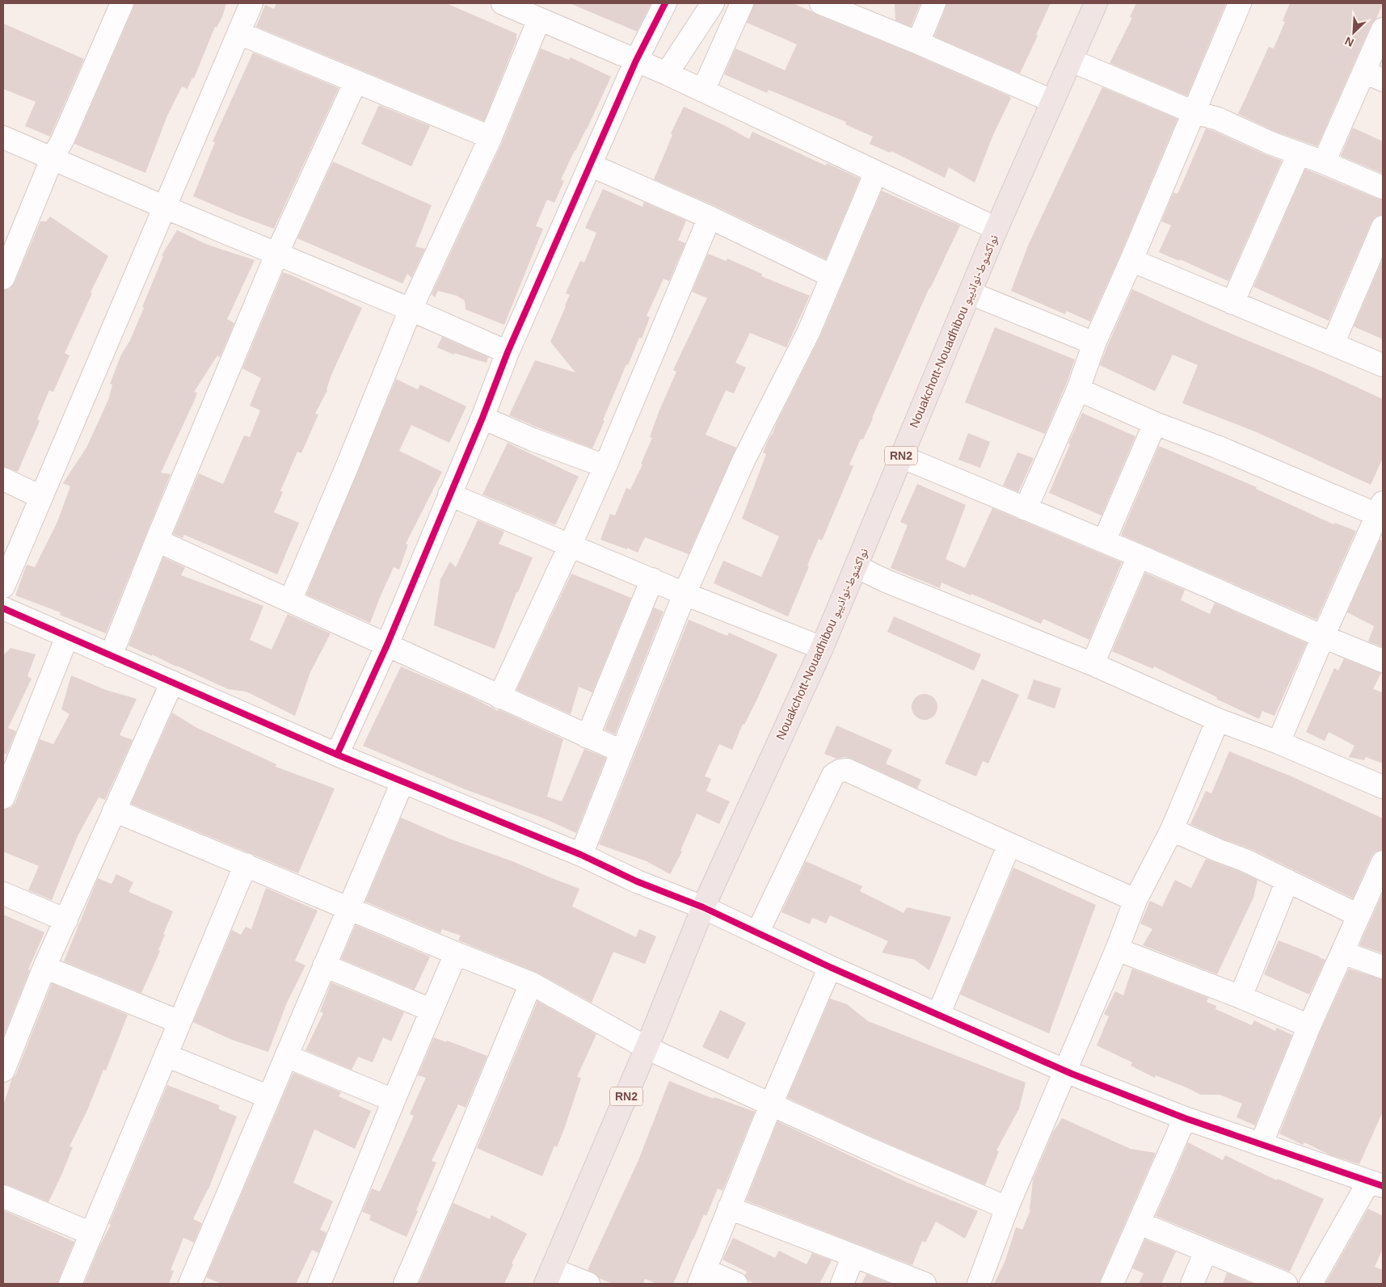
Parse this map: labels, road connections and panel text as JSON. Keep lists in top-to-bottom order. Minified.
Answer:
{"streets":{"highway":["Nouakchott-Nouadhibou نواكشوط-نواذيبو","RN2"]},"north":"bottom left"}
